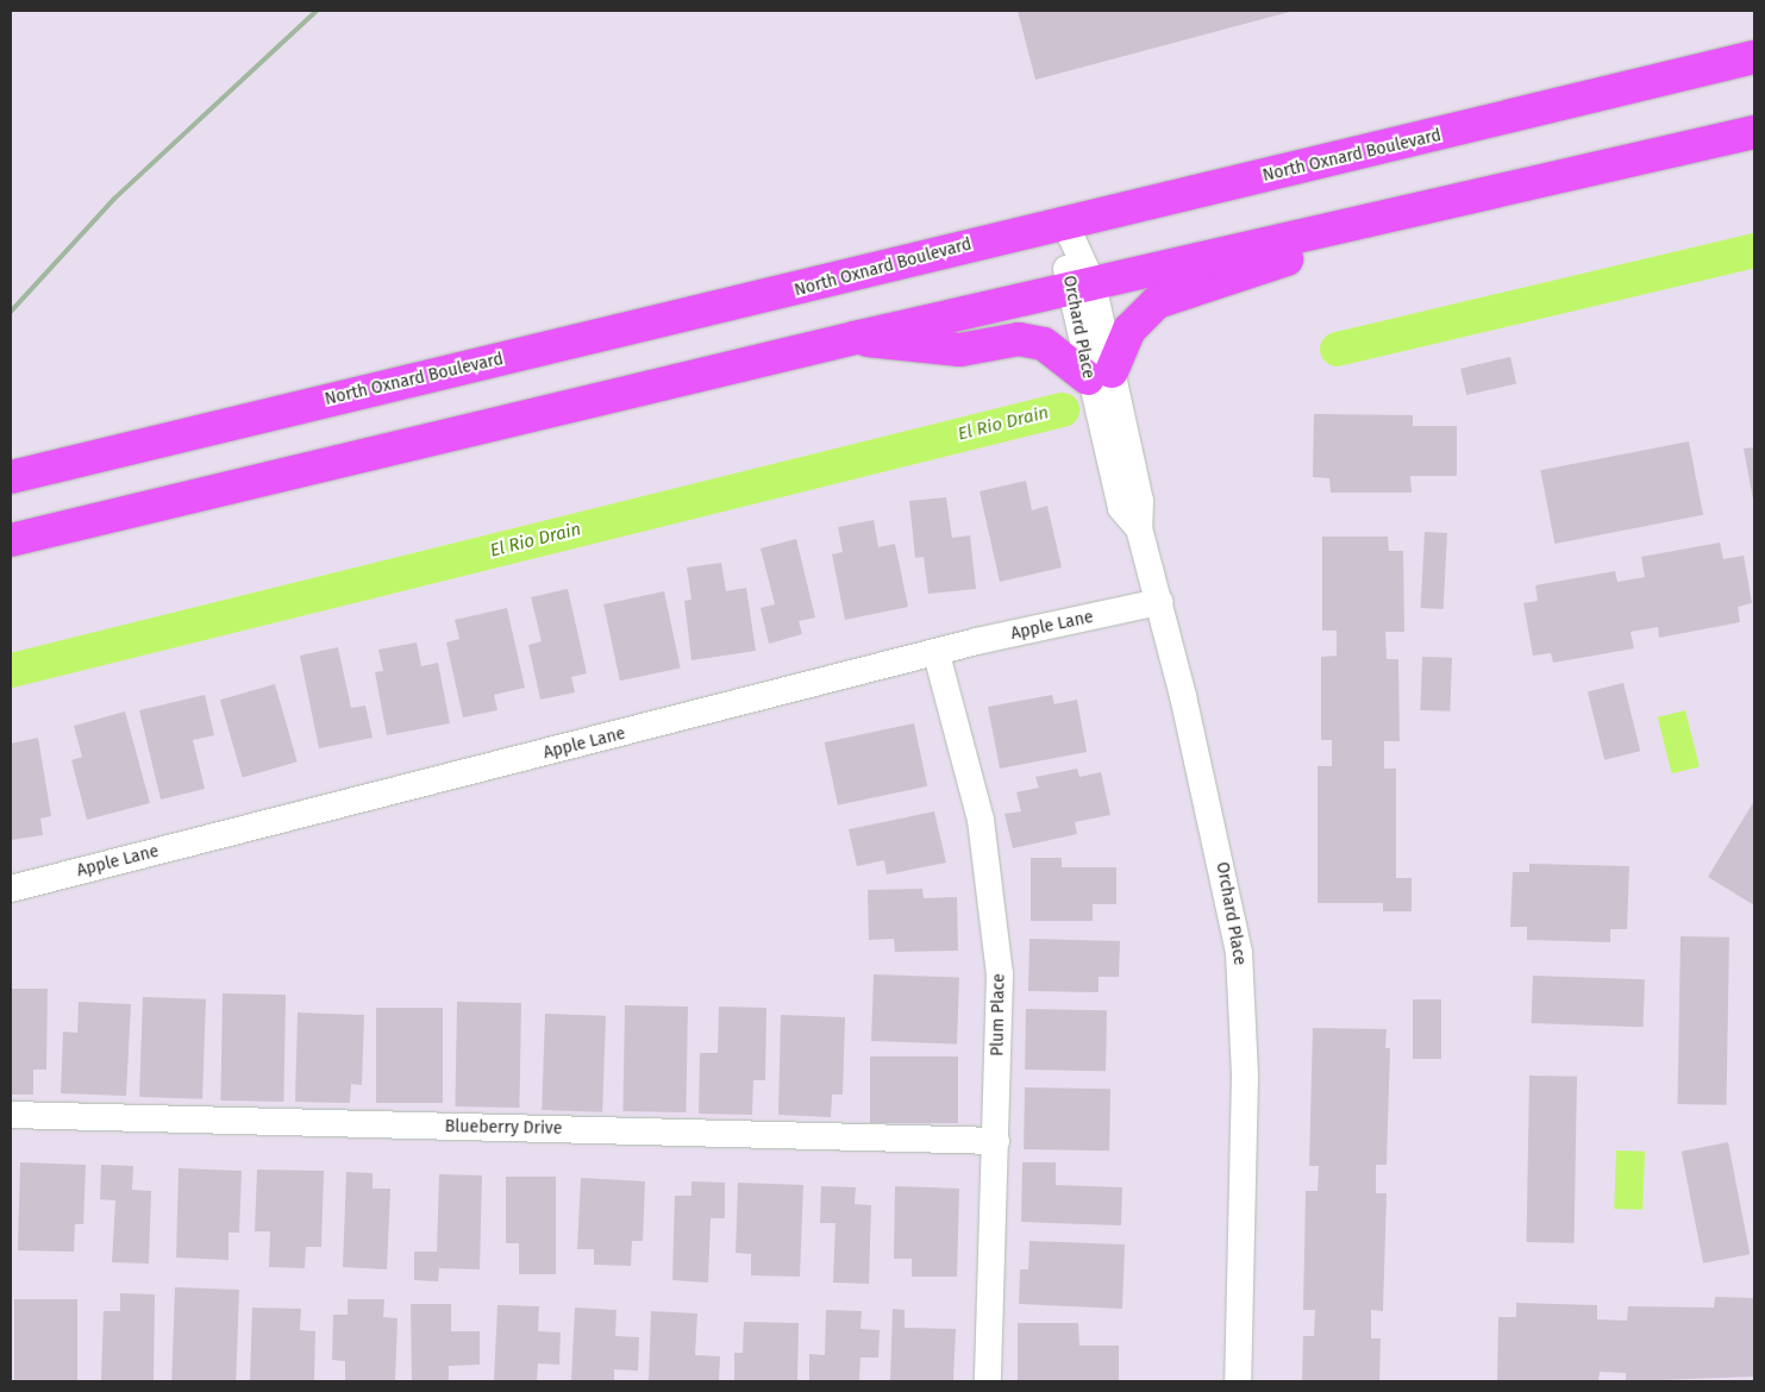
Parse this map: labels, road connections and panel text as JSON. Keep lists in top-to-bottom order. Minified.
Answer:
{"streets":{"main road":["North Oxnard Boulevard"],"street":["Orchard Place","Apple Lane","Plum Place","Blueberry Drive"]},"crossings":[["North Oxnard Boulevard","Orchard Place"],["Orchard Place","Apple Lane"],["Apple Lane","Plum Place"],["Plum Place","Blueberry Drive"]],"water":["El Rio Drain"]}
